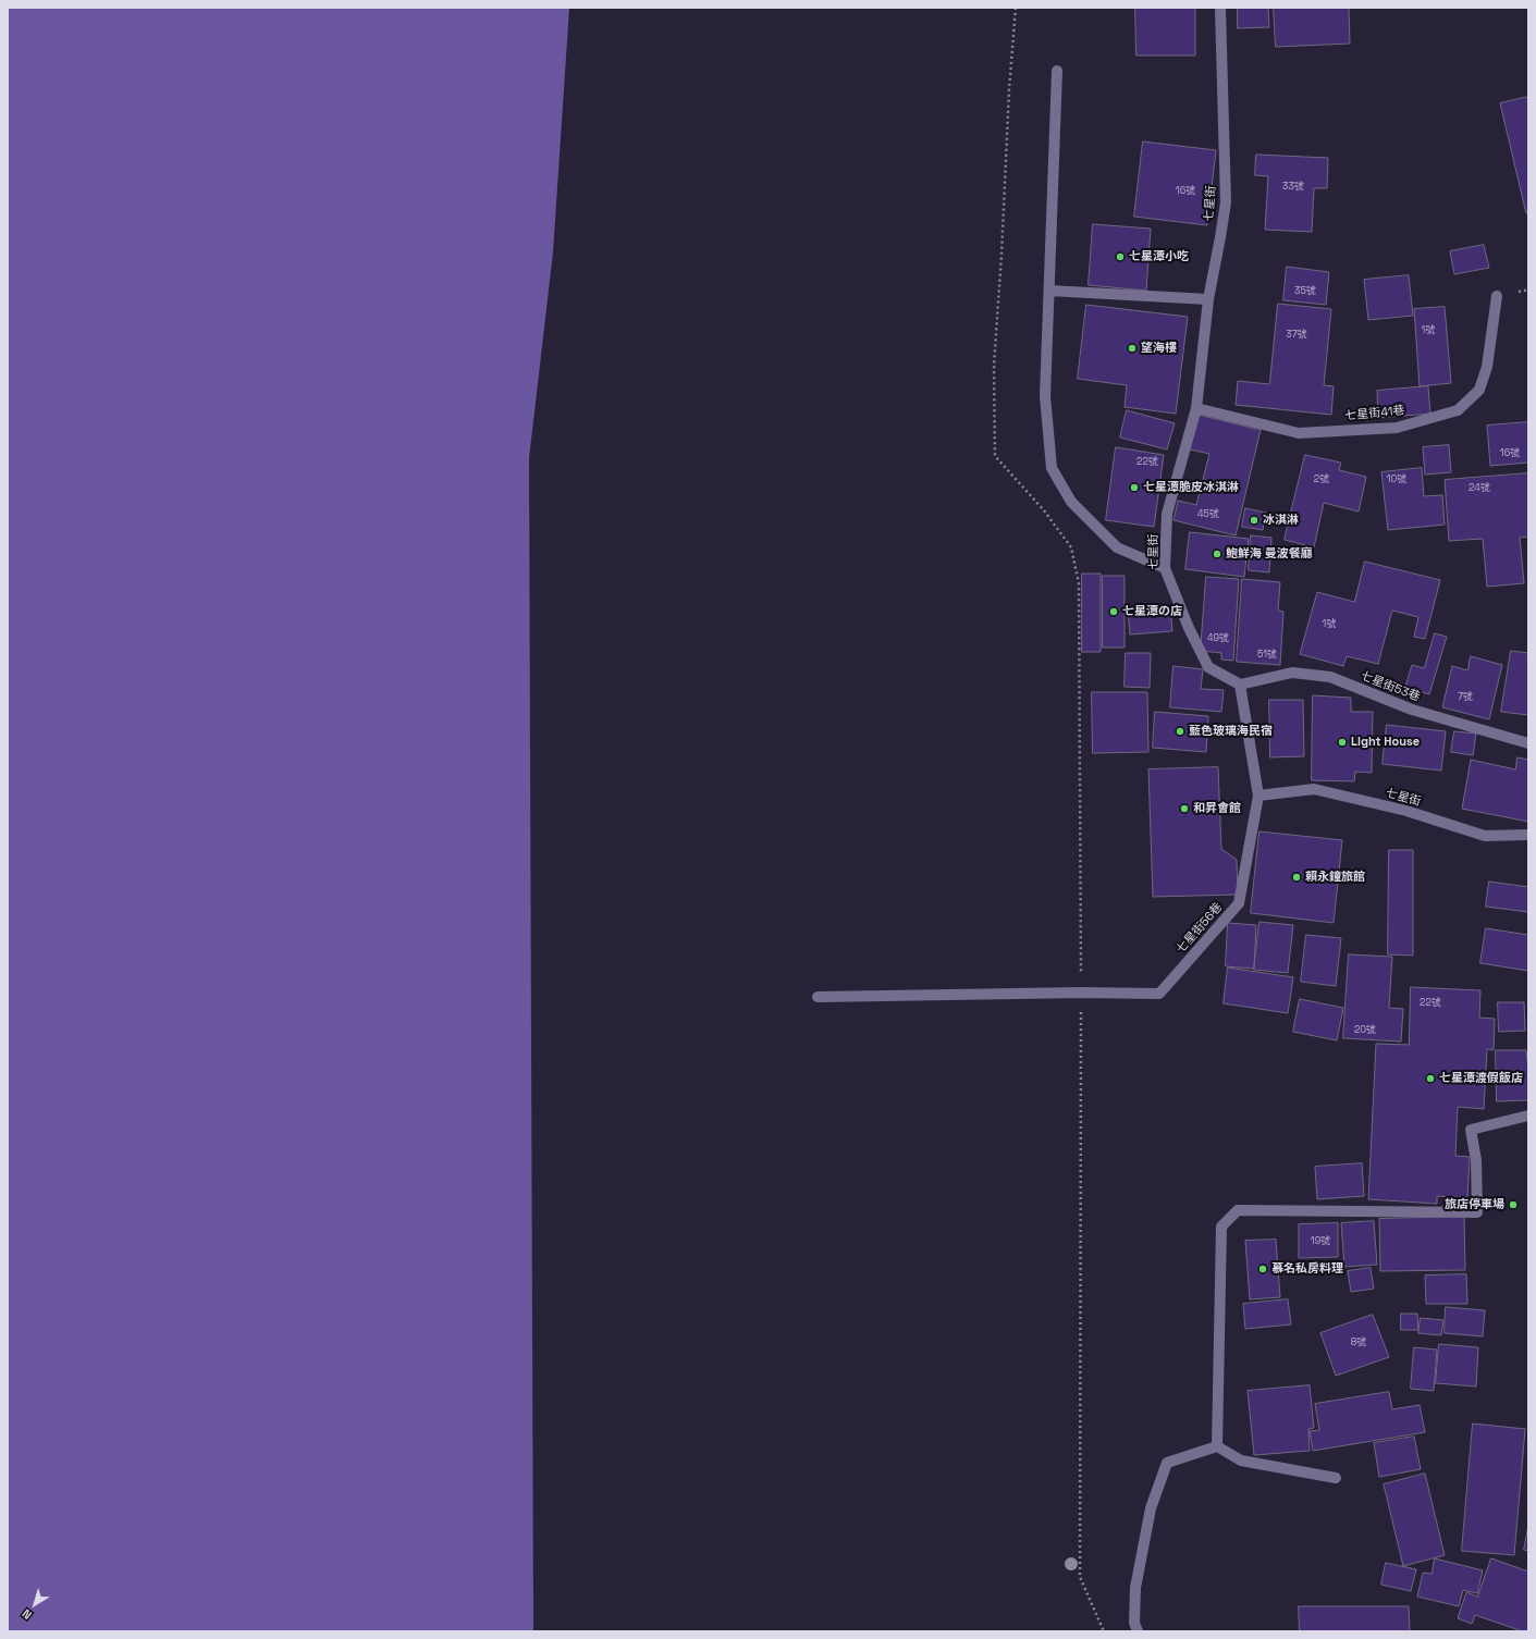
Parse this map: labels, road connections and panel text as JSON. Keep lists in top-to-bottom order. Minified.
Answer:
{"streets":{"street":["七星街","七星街41巷","七星街53巷","七星街56巷"]},"crossings":[["七星街","七星街41巷"],["七星街","七星街53巷"],["七星街","七星街56巷"]],"places":["七星潭小吃","望海樓","七星潭脆皮冰淇淋","冰淇淋","鮑鮮海 曼波餐廳","七星潭の店","藍色玻璃海民宿","Light House","和昇會館","賴永鐘旅館","七星潭渡假飯店","旅店停車場","慕名私房料理"],"house_numbers":["33號","16號","35號","1號","37號","16號","22號","2號","10號","24號","45號","1號","49號","51號","7號","22號","20號","19號","8號"],"north":"bottom left"}
